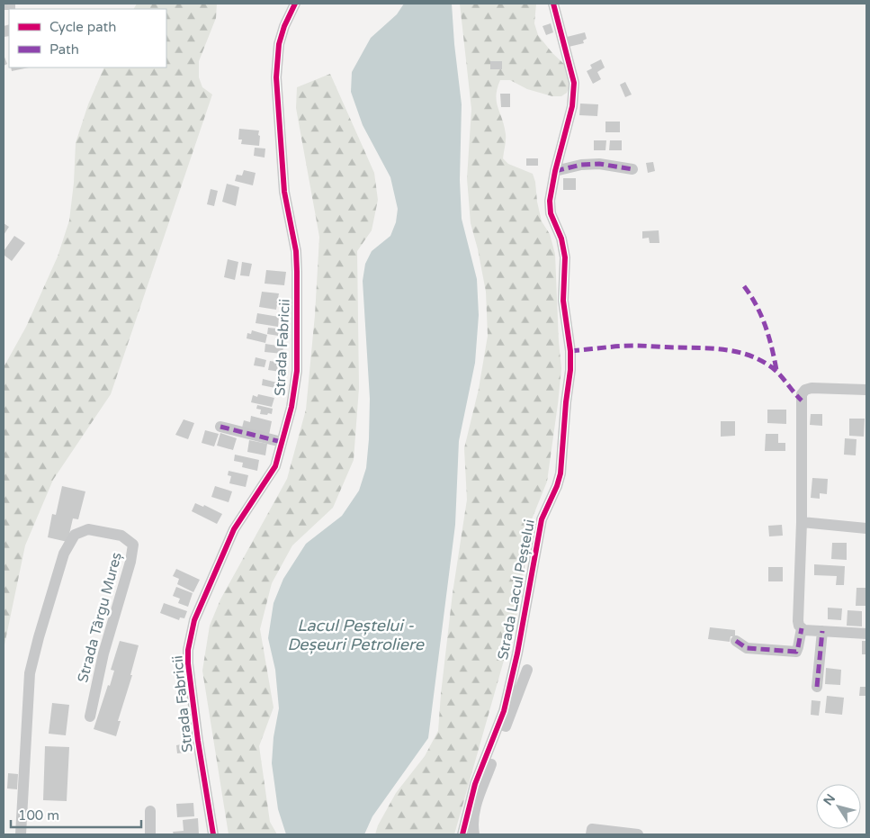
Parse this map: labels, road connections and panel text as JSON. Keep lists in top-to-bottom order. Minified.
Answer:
{"streets":{"street":["Strada Fabricii","Strada Lacul Peștelui","Strada Târgu Mureș"]},"water":["Lacul Peștelui - Deșeuri Petroliere"],"legend":["Cycle path","Path"],"scale_bar":"100 m","north":"top left"}
